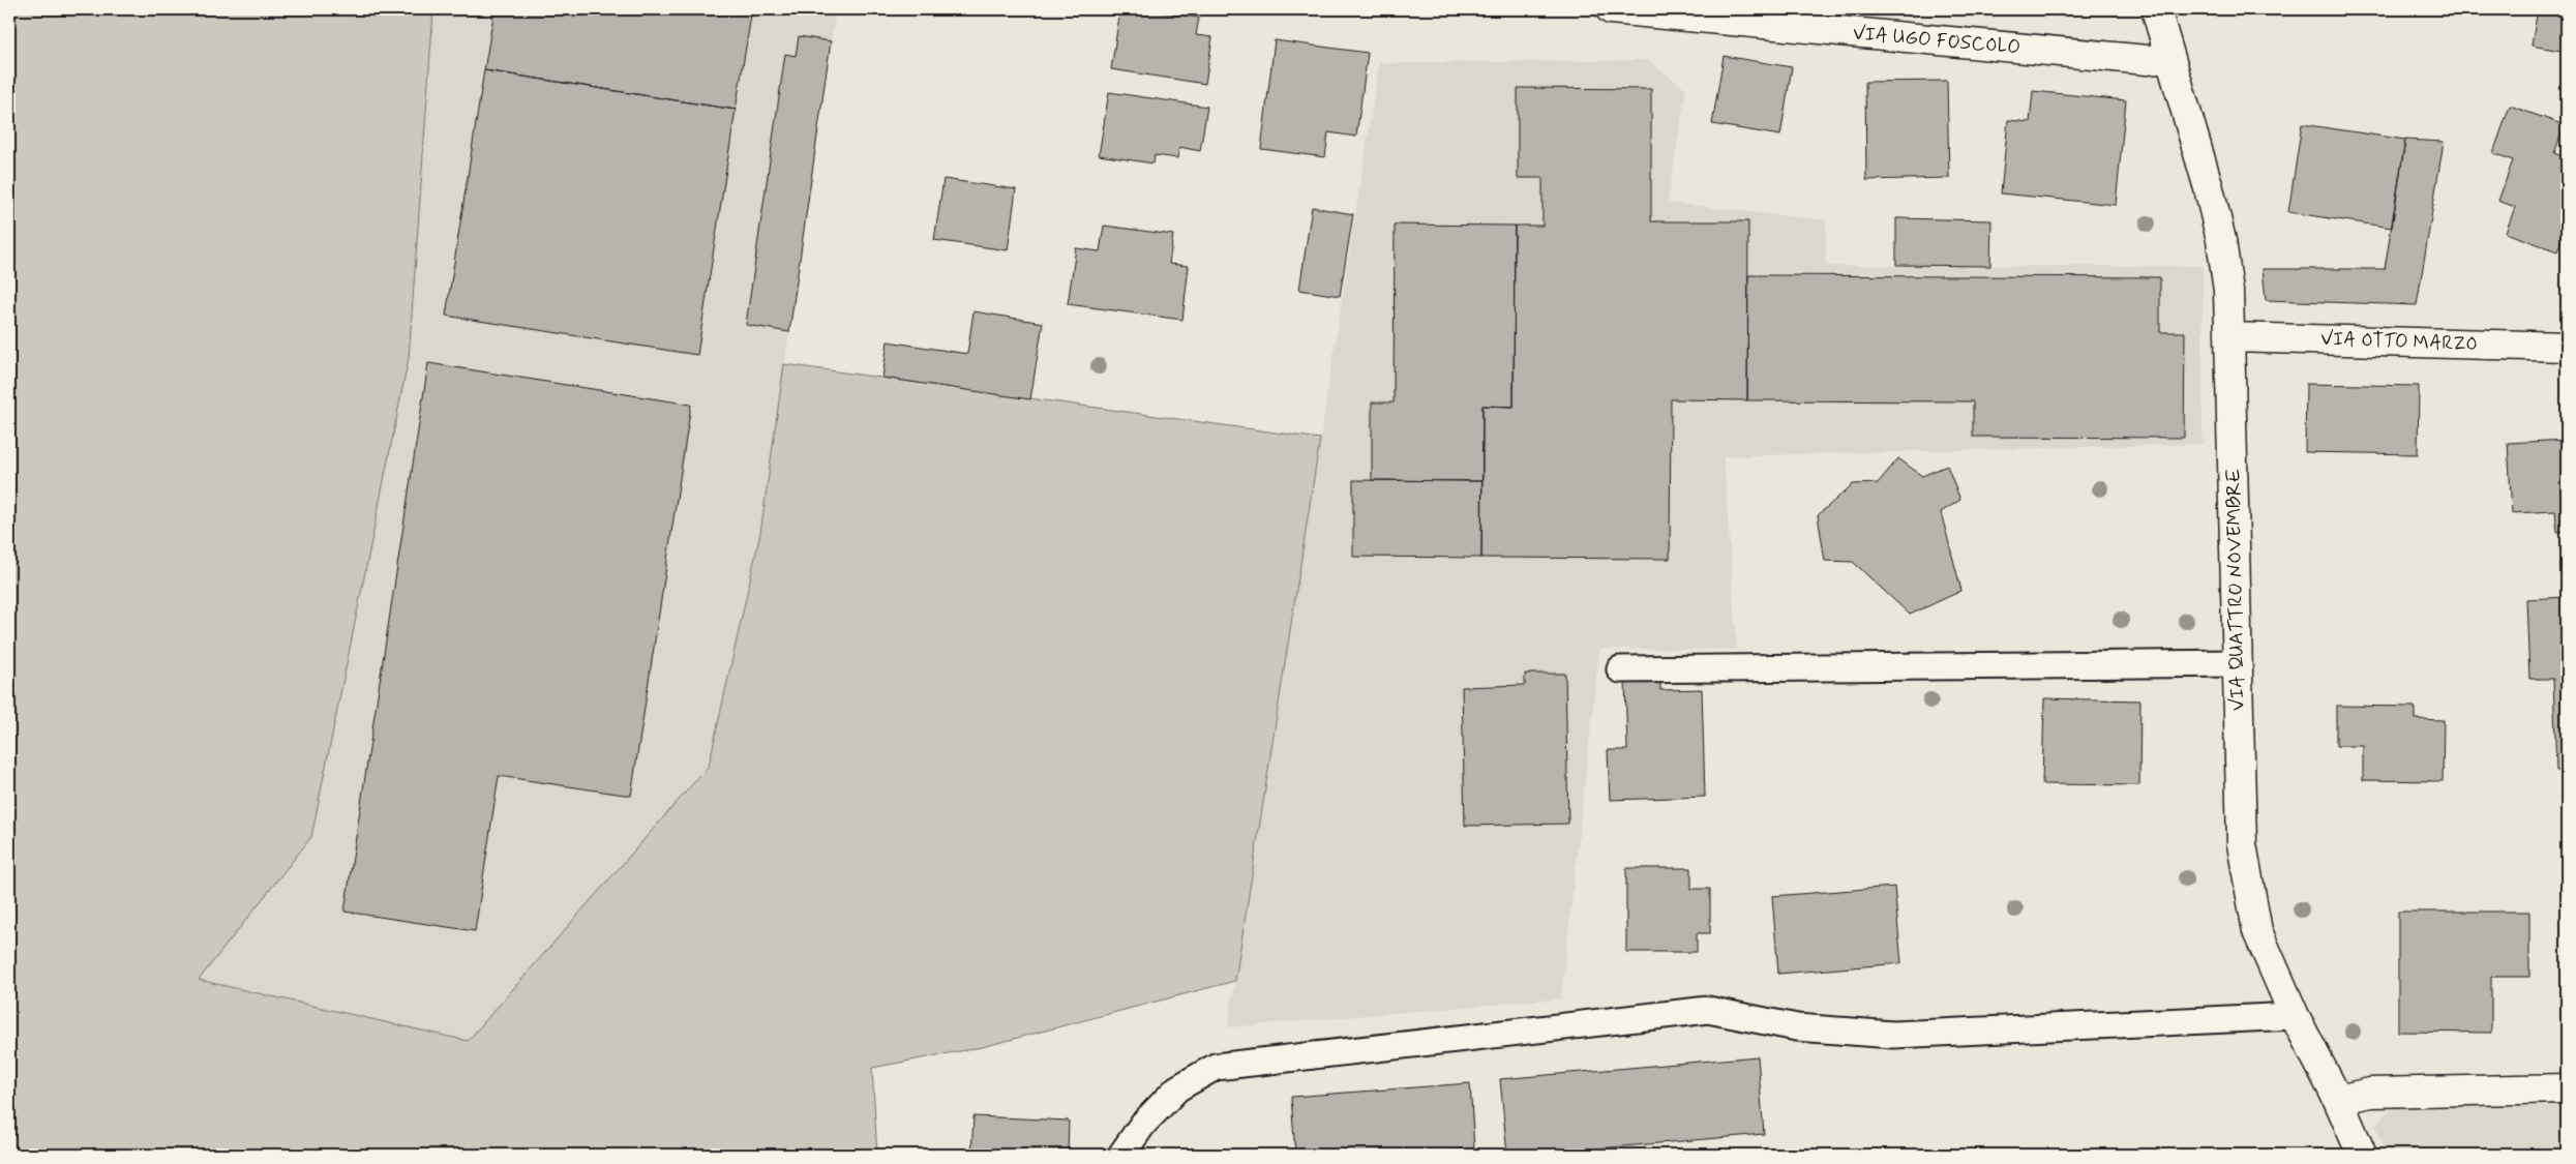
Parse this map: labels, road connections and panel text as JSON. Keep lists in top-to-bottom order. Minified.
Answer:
{"streets":{"street":["VIA UGO FOSCOLO","VIA OTTO MARZO","VIA QUATTRO NOVEMBRE"]},"crossings":[["VIA UGO FOSCOLO","VIA QUATTRO NOVEMBRE"],["VIA OTTO MARZO","VIA QUATTRO NOVEMBRE"]]}
